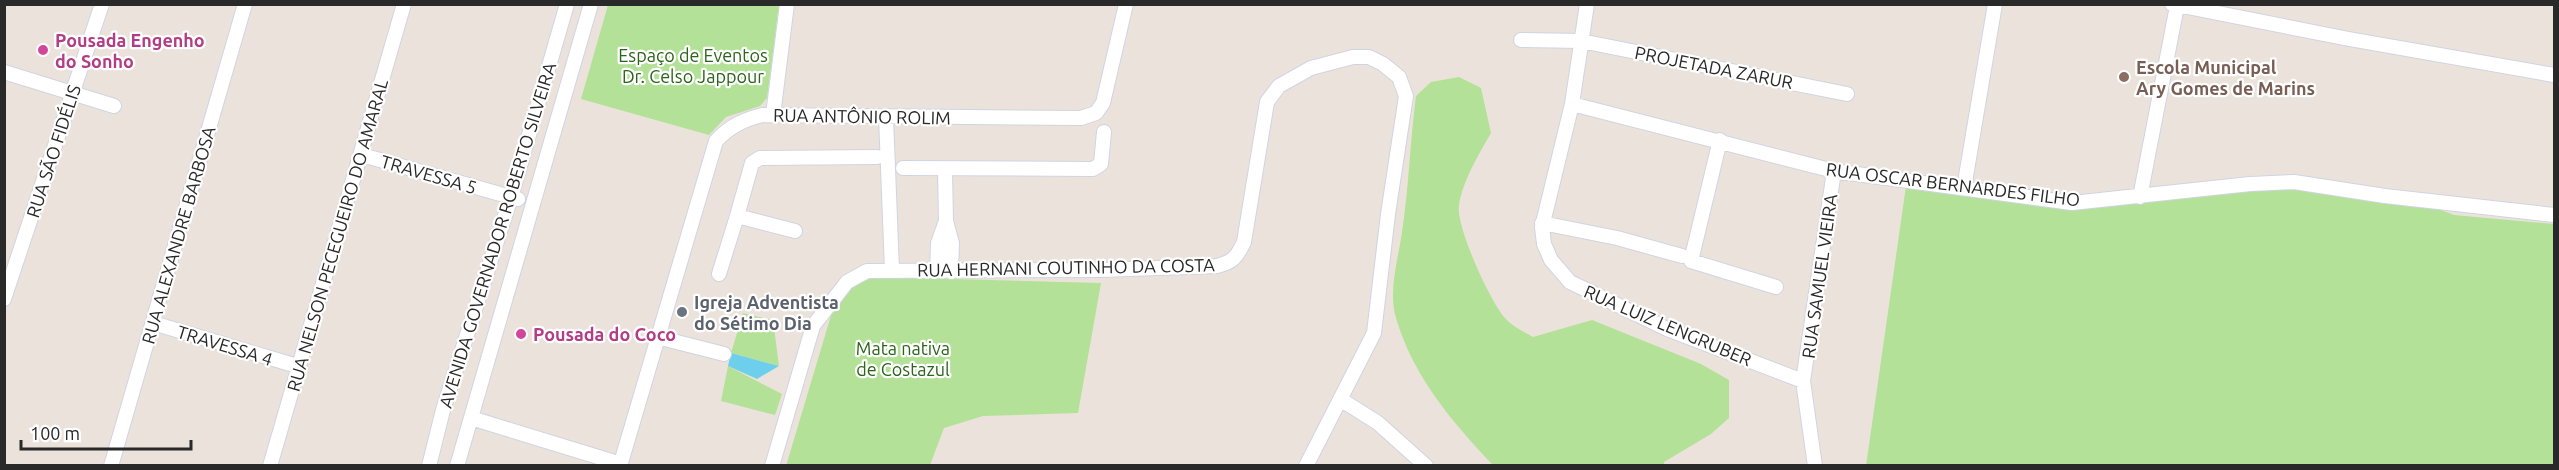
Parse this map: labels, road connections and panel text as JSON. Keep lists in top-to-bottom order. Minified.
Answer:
{"streets":{"street":["PROJETADA ZARUR","RUA ANTÔNIO ROLIM","RUA SÃO FIDÉLIS","TRAVESSA 5","RUA OSCAR BERNARDES FILHO","RUA ALEXANDRE BARBOSA","RUA NELSON PECEGUEIRO DO AMARAL","AVENIDA GOVERNADOR ROBERTO SILVEIRA","RUA HERNANI COUTINHO DA COSTA","RUA SAMUEL VIEIRA","RUA LUIZ LENGRUBER","TRAVESSA 4"]},"crossings":[["PROJETADA ZARUR","RUA LUIZ LENGRUBER"],["TRAVESSA 5","RUA NELSON PECEGUEIRO DO AMARAL"],["TRAVESSA 5","AVENIDA GOVERNADOR ROBERTO SILVEIRA"],["RUA OSCAR BERNARDES FILHO","RUA SAMUEL VIEIRA"],["RUA OSCAR BERNARDES FILHO","RUA LUIZ LENGRUBER"],["RUA ALEXANDRE BARBOSA","TRAVESSA 4"],["RUA NELSON PECEGUEIRO DO AMARAL","TRAVESSA 4"],["RUA SAMUEL VIEIRA","RUA LUIZ LENGRUBER"]],"parks":["Espaço de Eventos Dr. Celso Jappour","Mata nativa de Costazul"],"places":["Pousada Engenho do Sonho","Escola Municipal Ary Gomes de Marins","Igreja Adventista do Sétimo Dia","Pousada do Coco"],"scale_bar":"100 m"}
